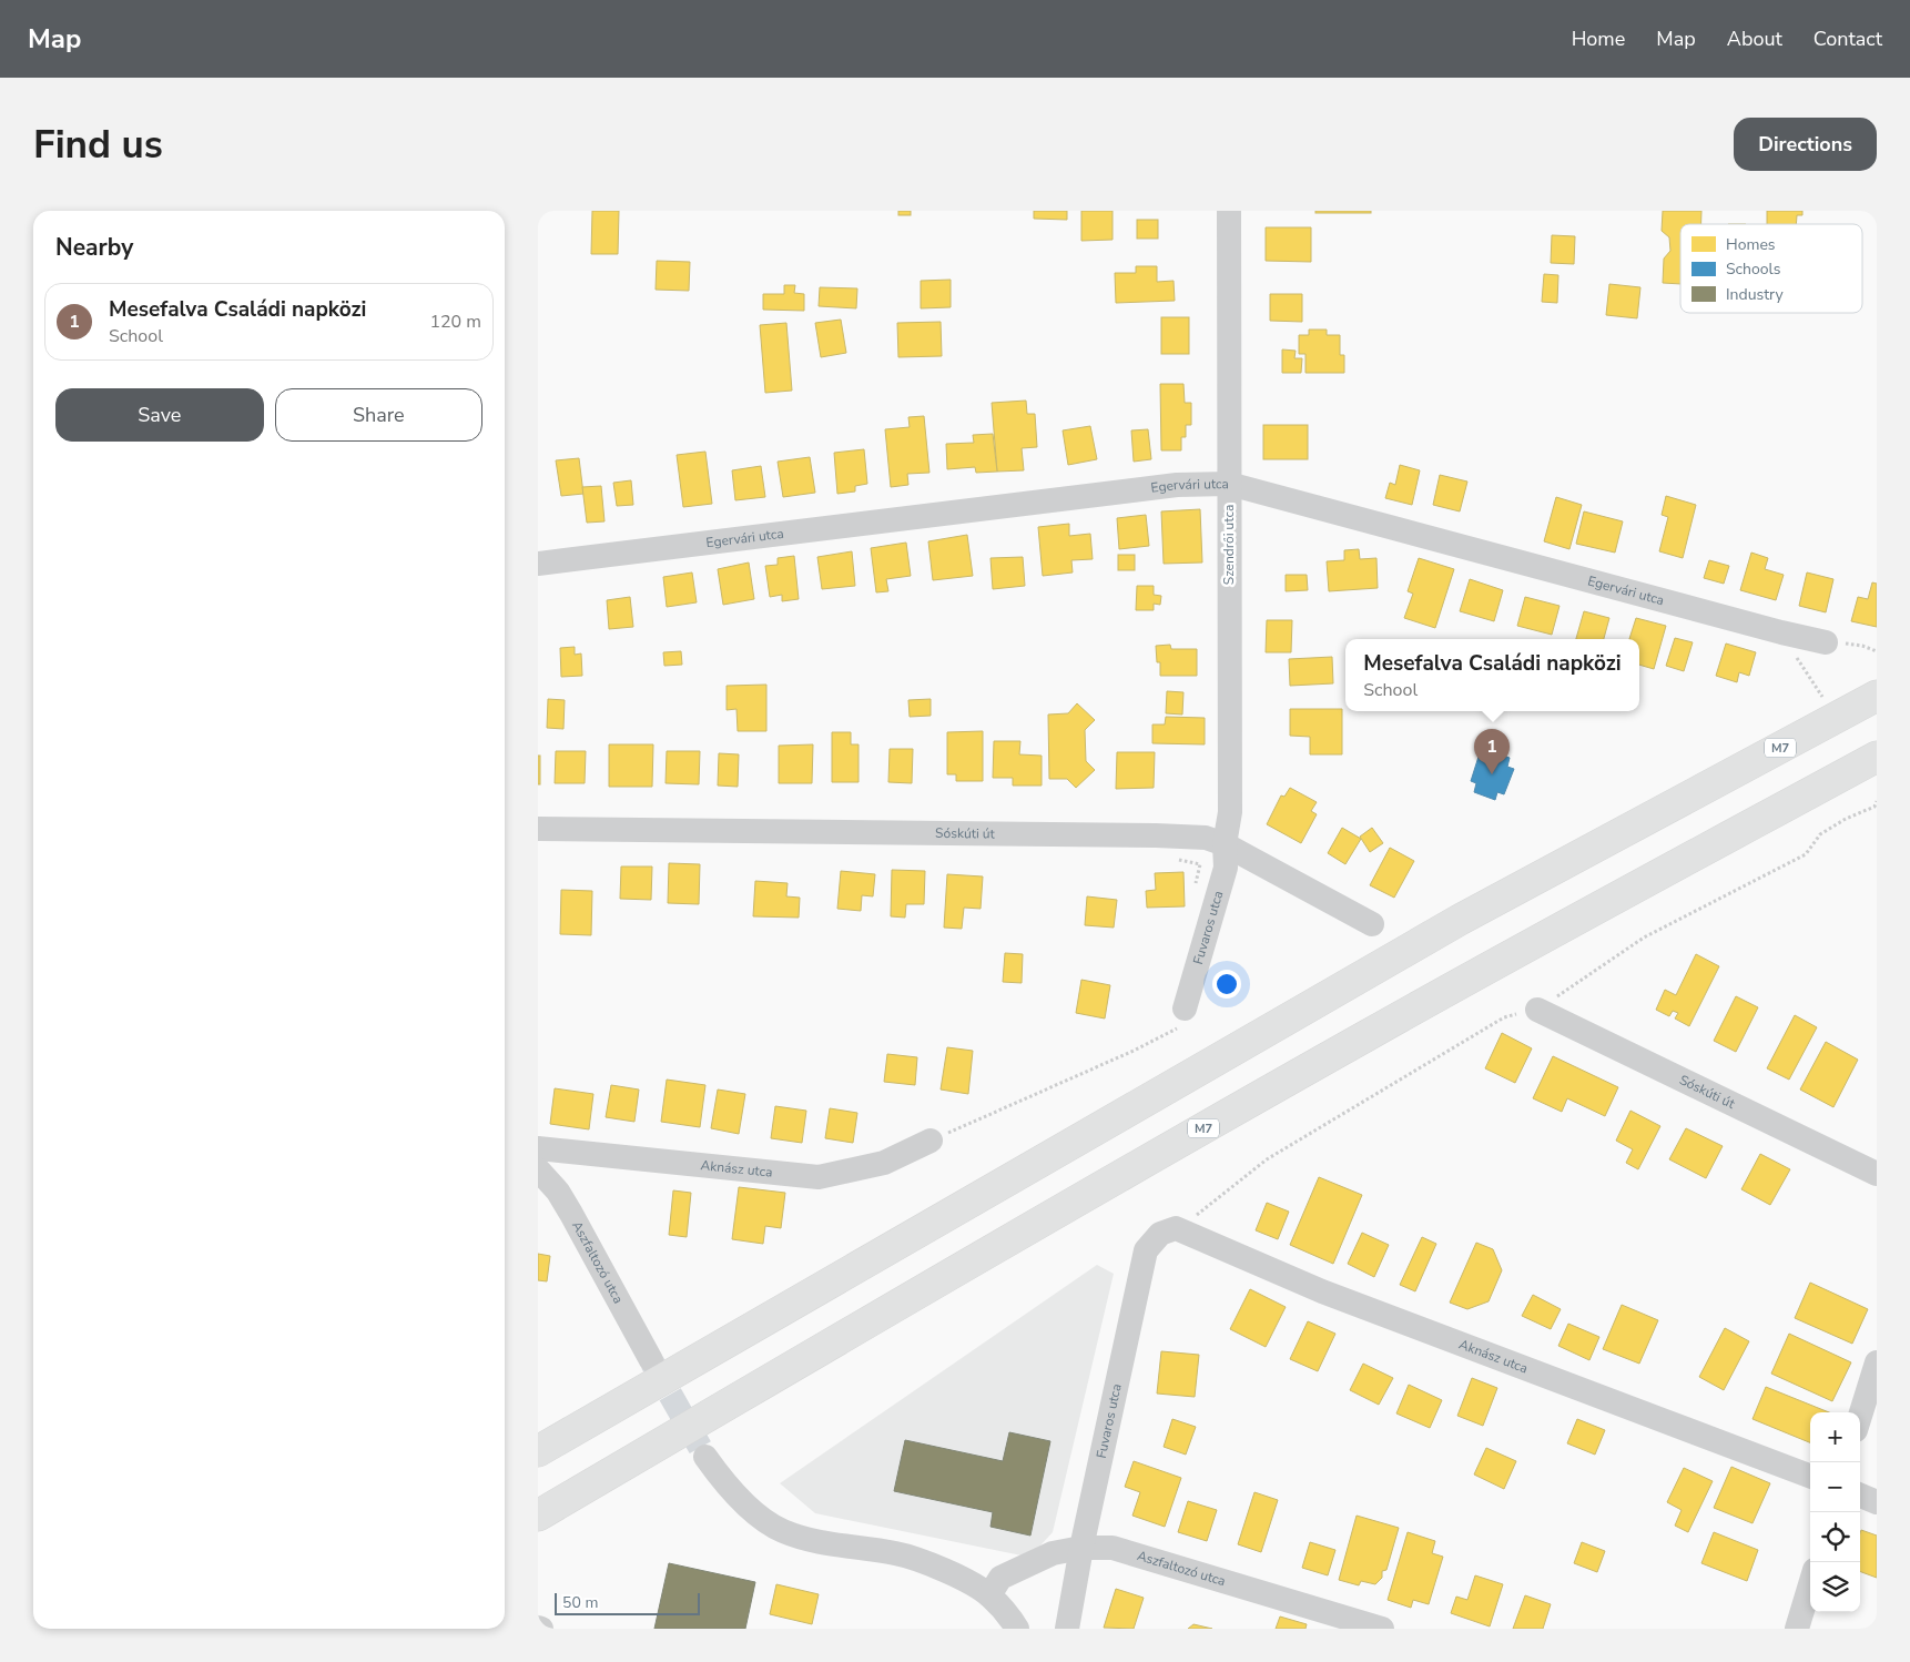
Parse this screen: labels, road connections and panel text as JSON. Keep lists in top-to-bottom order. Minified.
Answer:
{"streets":{"highway":["M7"],"street":["Egervári utca","Szendrői utca","Sóskúti út","Fuvaros utca","Aknász utca","Aszfaltozó utca"]},"crossings":[["Egervári utca","Szendrői utca"],["Szendrői utca","Sóskúti út"],["Szendrői utca","Fuvaros utca"],["Sóskúti út","Fuvaros utca"],["Fuvaros utca","Aknász utca"],["Fuvaros utca","Aszfaltozó utca"]],"legend":["Homes","Schools","Industry"],"scale_bar":"50 m","page":{"header":"Map","nav":["Home","Map","About","Contact"],"buttons":["Directions",["Save","Share"]],"title":"Find us","heading":"Nearby","list":[{"mark":"1","name":"Mesefalva Családi napközi","note":"School","value":"120 m"}],"popup":["Mesefalva Családi napközi","School"],"pins":"1","map_buttons":["+","−"],"scale":"50 m"}}
